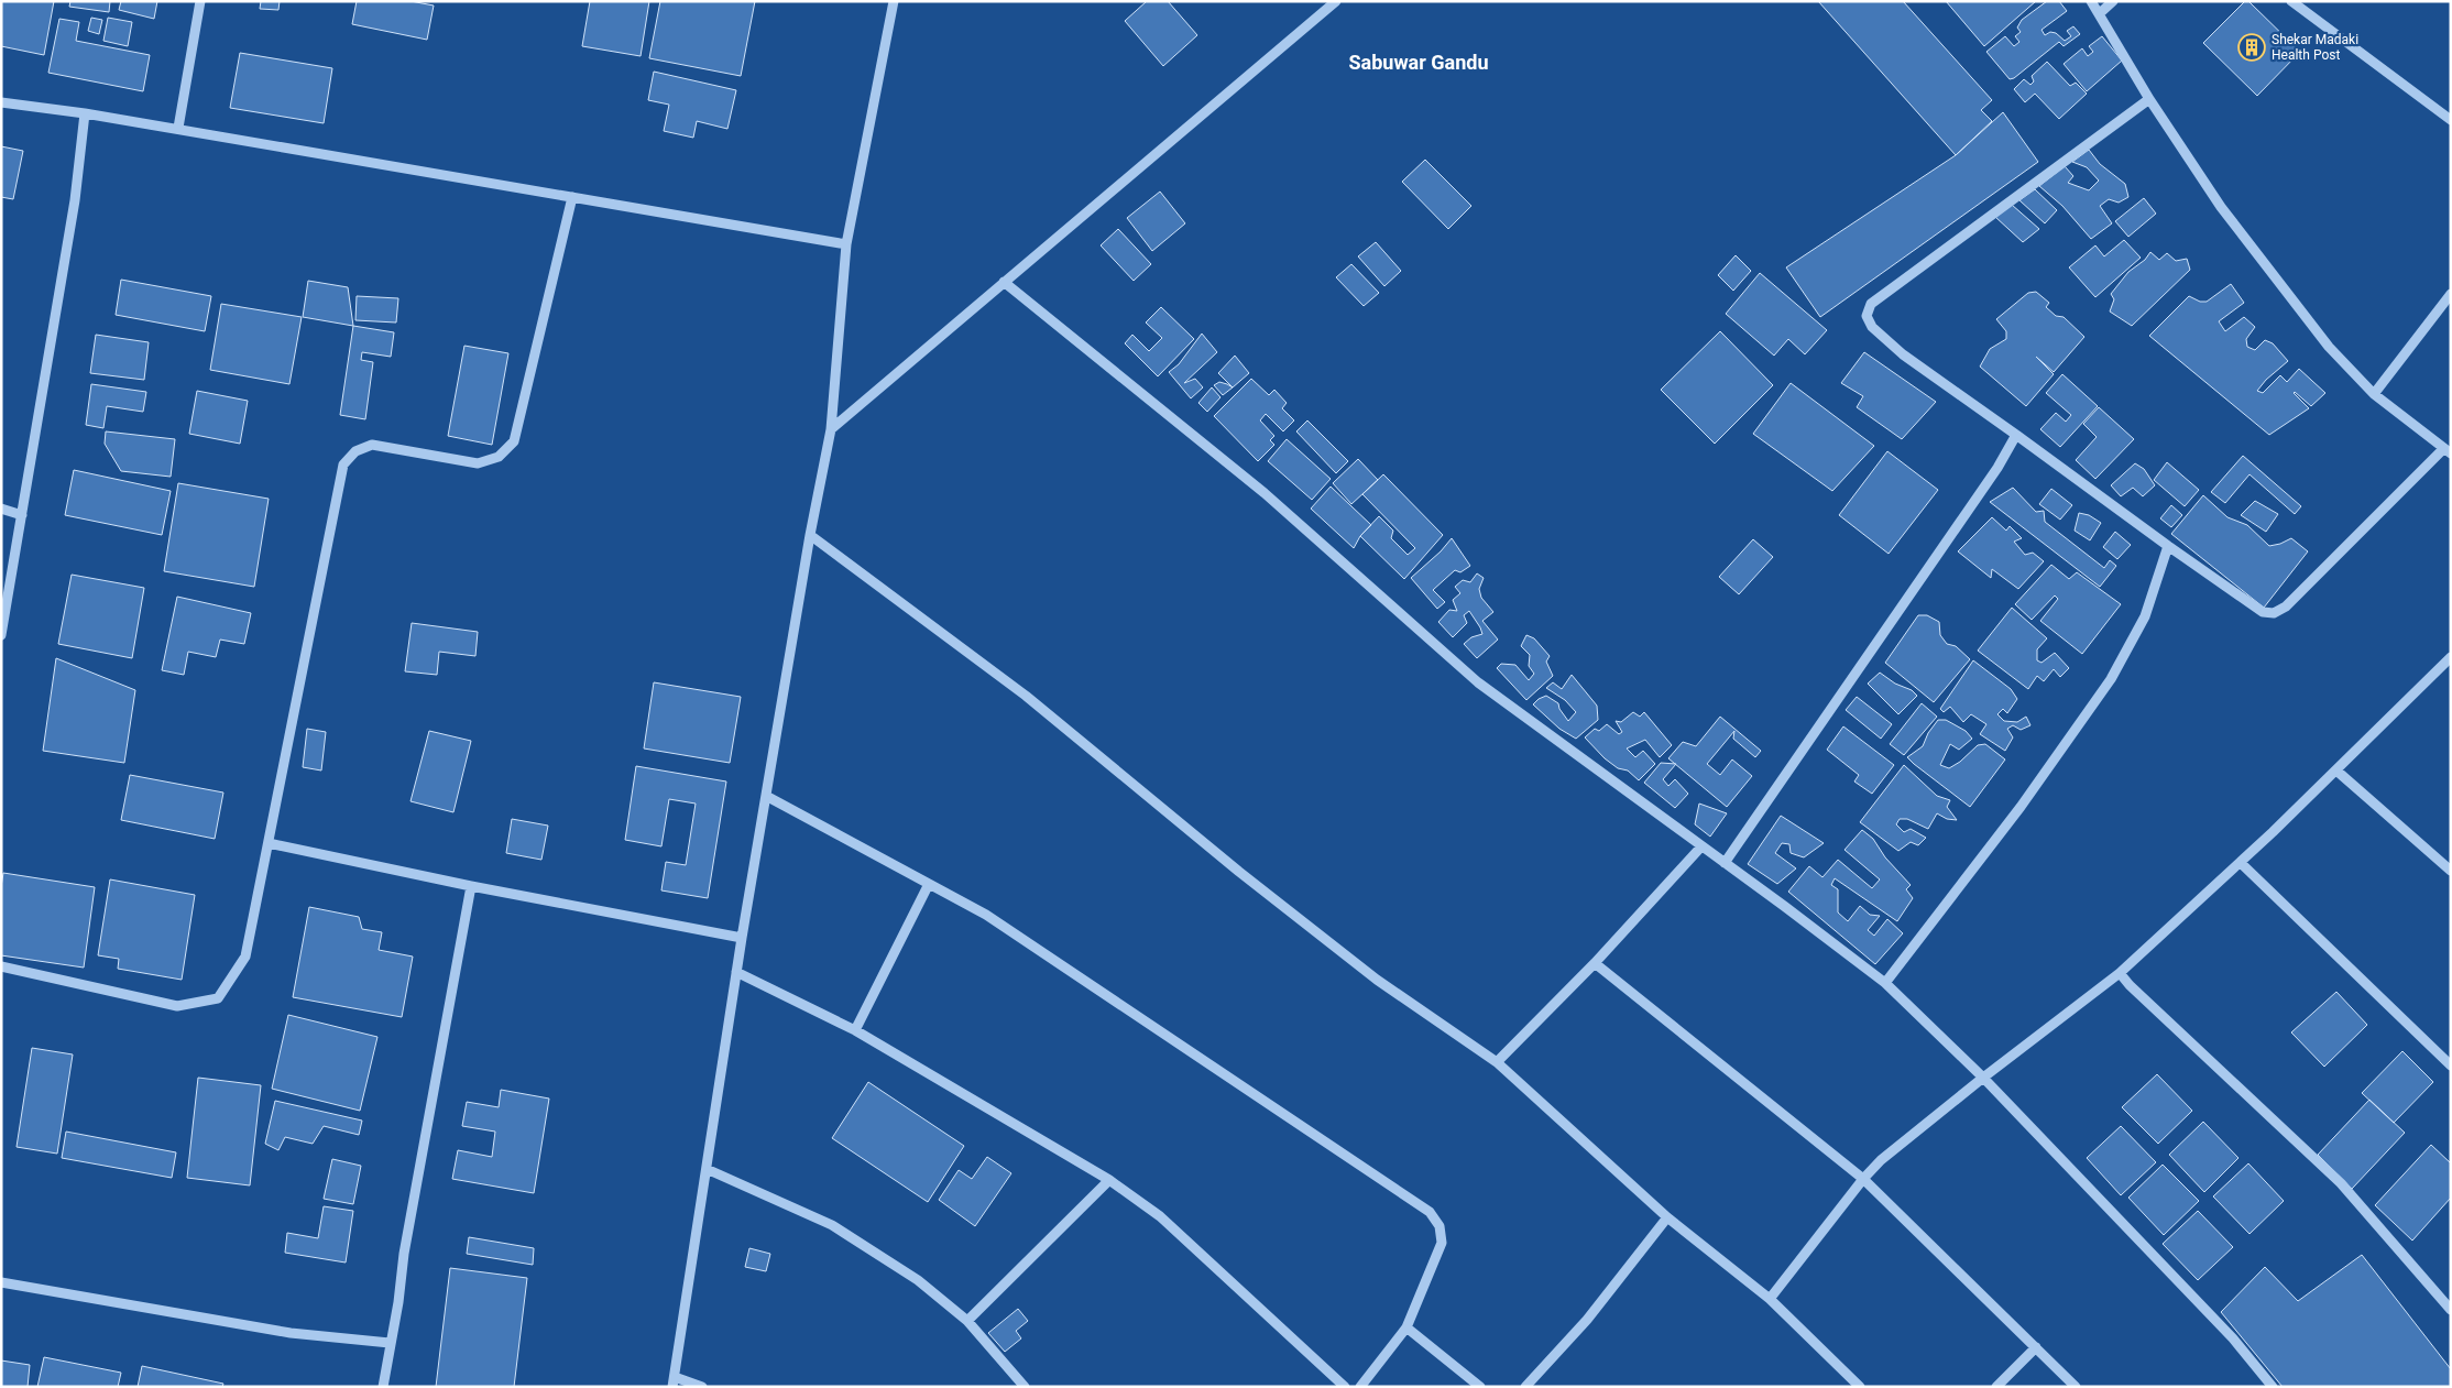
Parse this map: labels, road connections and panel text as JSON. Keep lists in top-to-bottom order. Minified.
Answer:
{"districts":["Sabuwar Gandu"],"places":{"building":["Shekar Madaki Health Post"]}}
